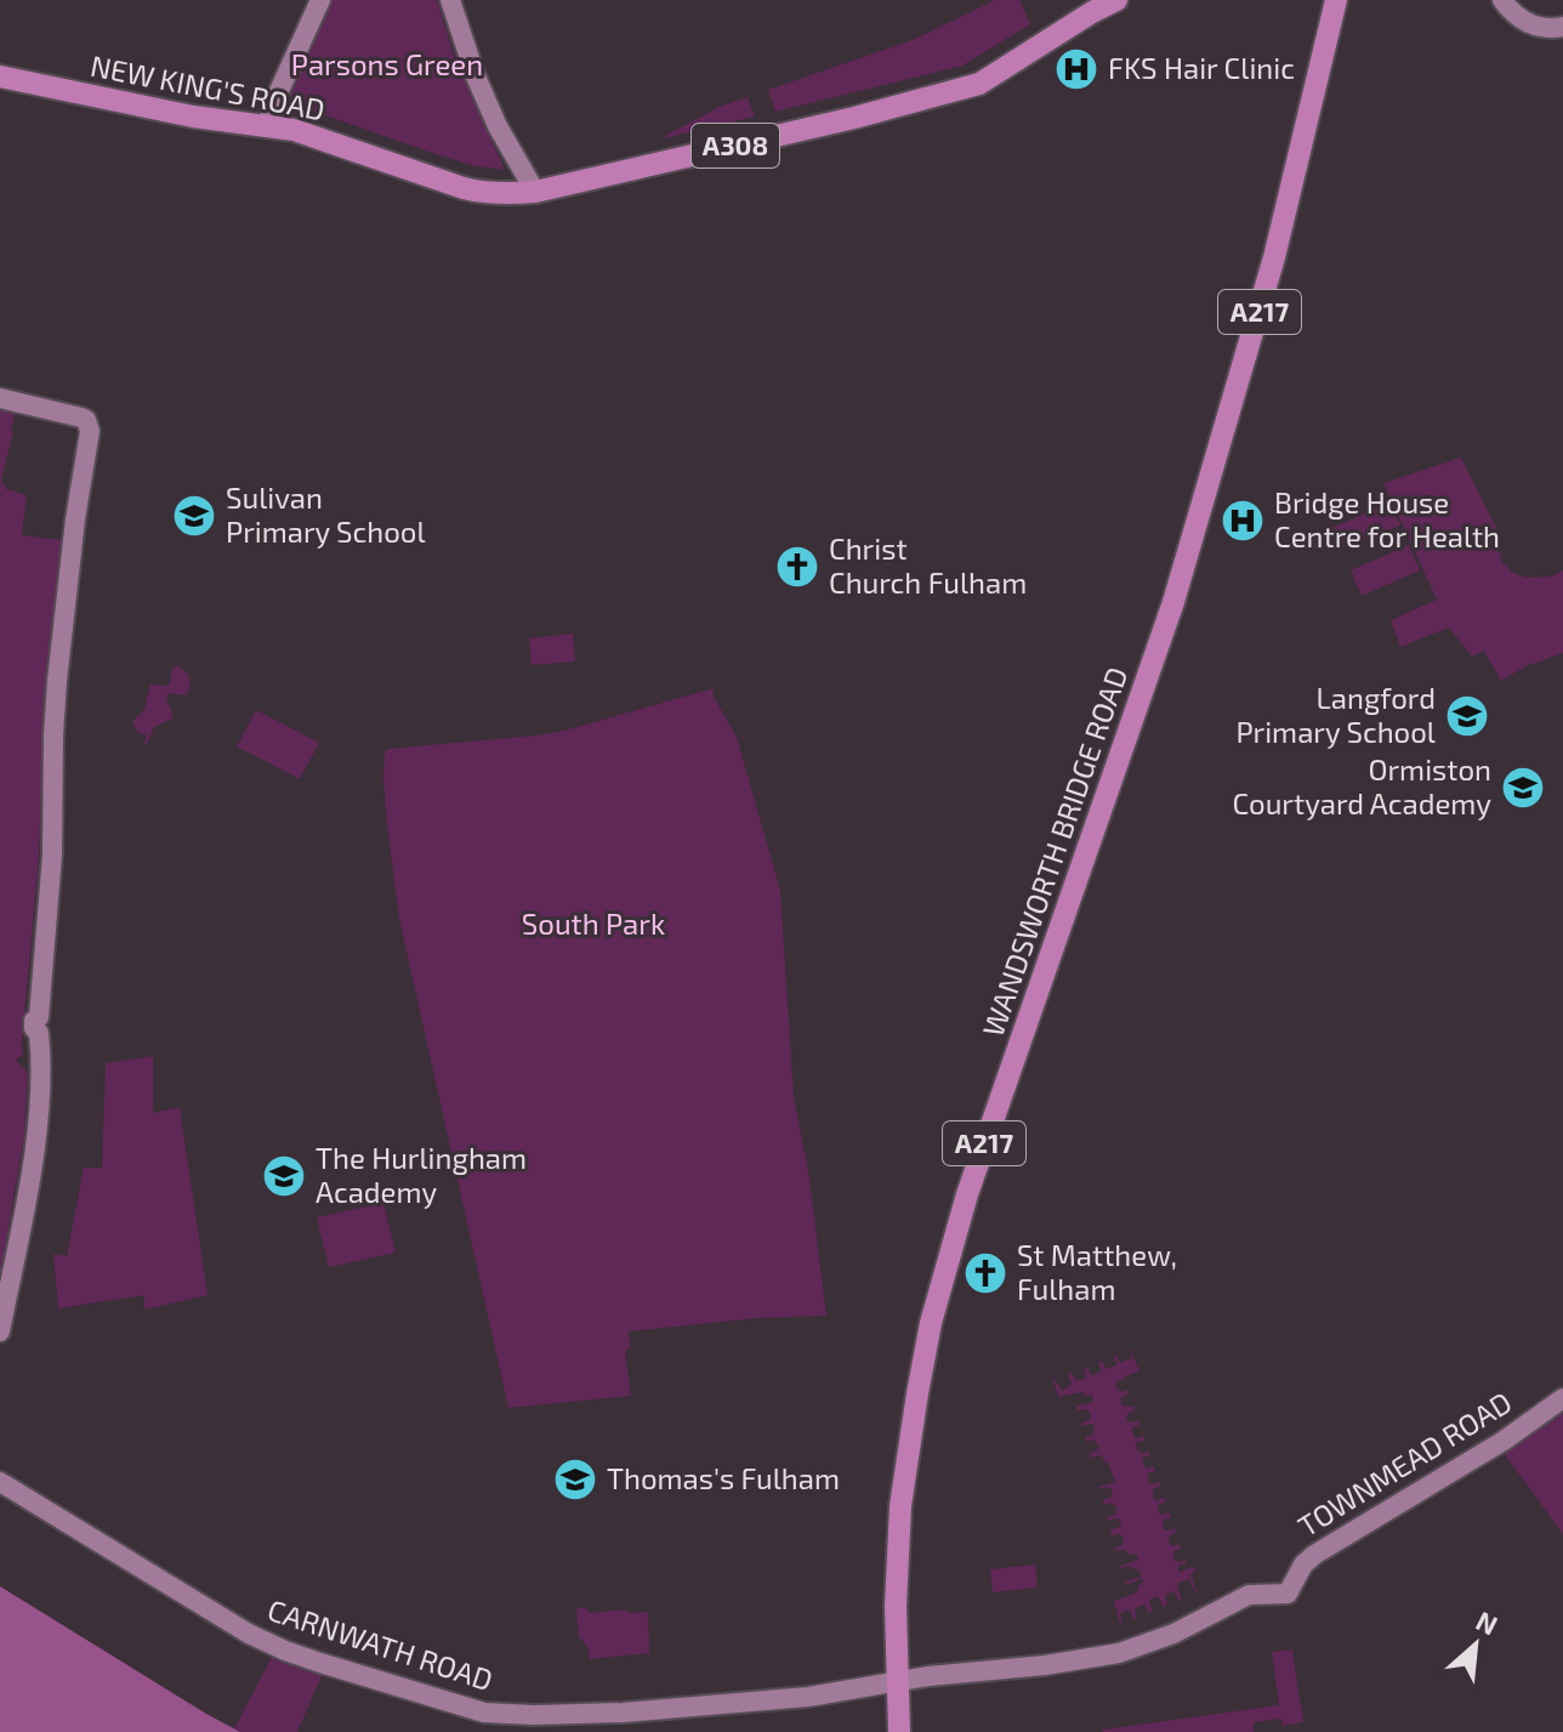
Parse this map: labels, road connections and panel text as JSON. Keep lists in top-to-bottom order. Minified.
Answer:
{"streets":{"main road":["NEW KING'S ROAD","A308","A217","WANDSWORTH BRIDGE ROAD"],"street":["TOWNMEAD ROAD","CARNWATH ROAD"]},"crossings":[["WANDSWORTH BRIDGE ROAD","TOWNMEAD ROAD"],["WANDSWORTH BRIDGE ROAD","CARNWATH ROAD"],["TOWNMEAD ROAD","CARNWATH ROAD"]],"parks":["Parsons Green","South Park"],"places":{"hospital":["FKS Hair Clinic","Bridge House Centre for Health"],"school or university":["Sulivan Primary School","Langford Primary School","Ormiston Courtyard Academy","The Hurlingham Academy","Thomas's Fulham"],"church":["Christ Church Fulham","St Matthew, Fulham"]},"north":"top right"}
